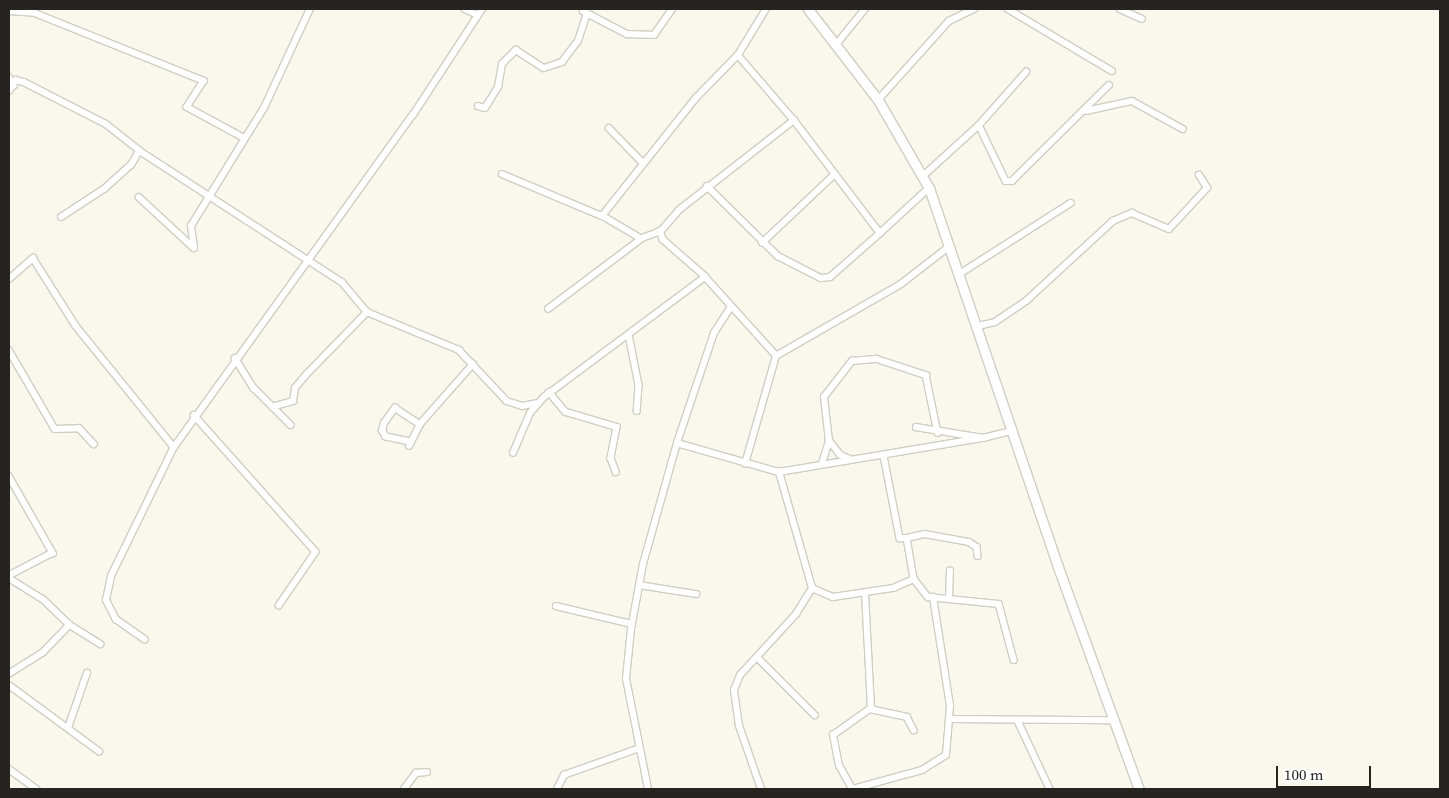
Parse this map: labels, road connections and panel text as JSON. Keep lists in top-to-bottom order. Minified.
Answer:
{"scale_bar":"100 m"}
